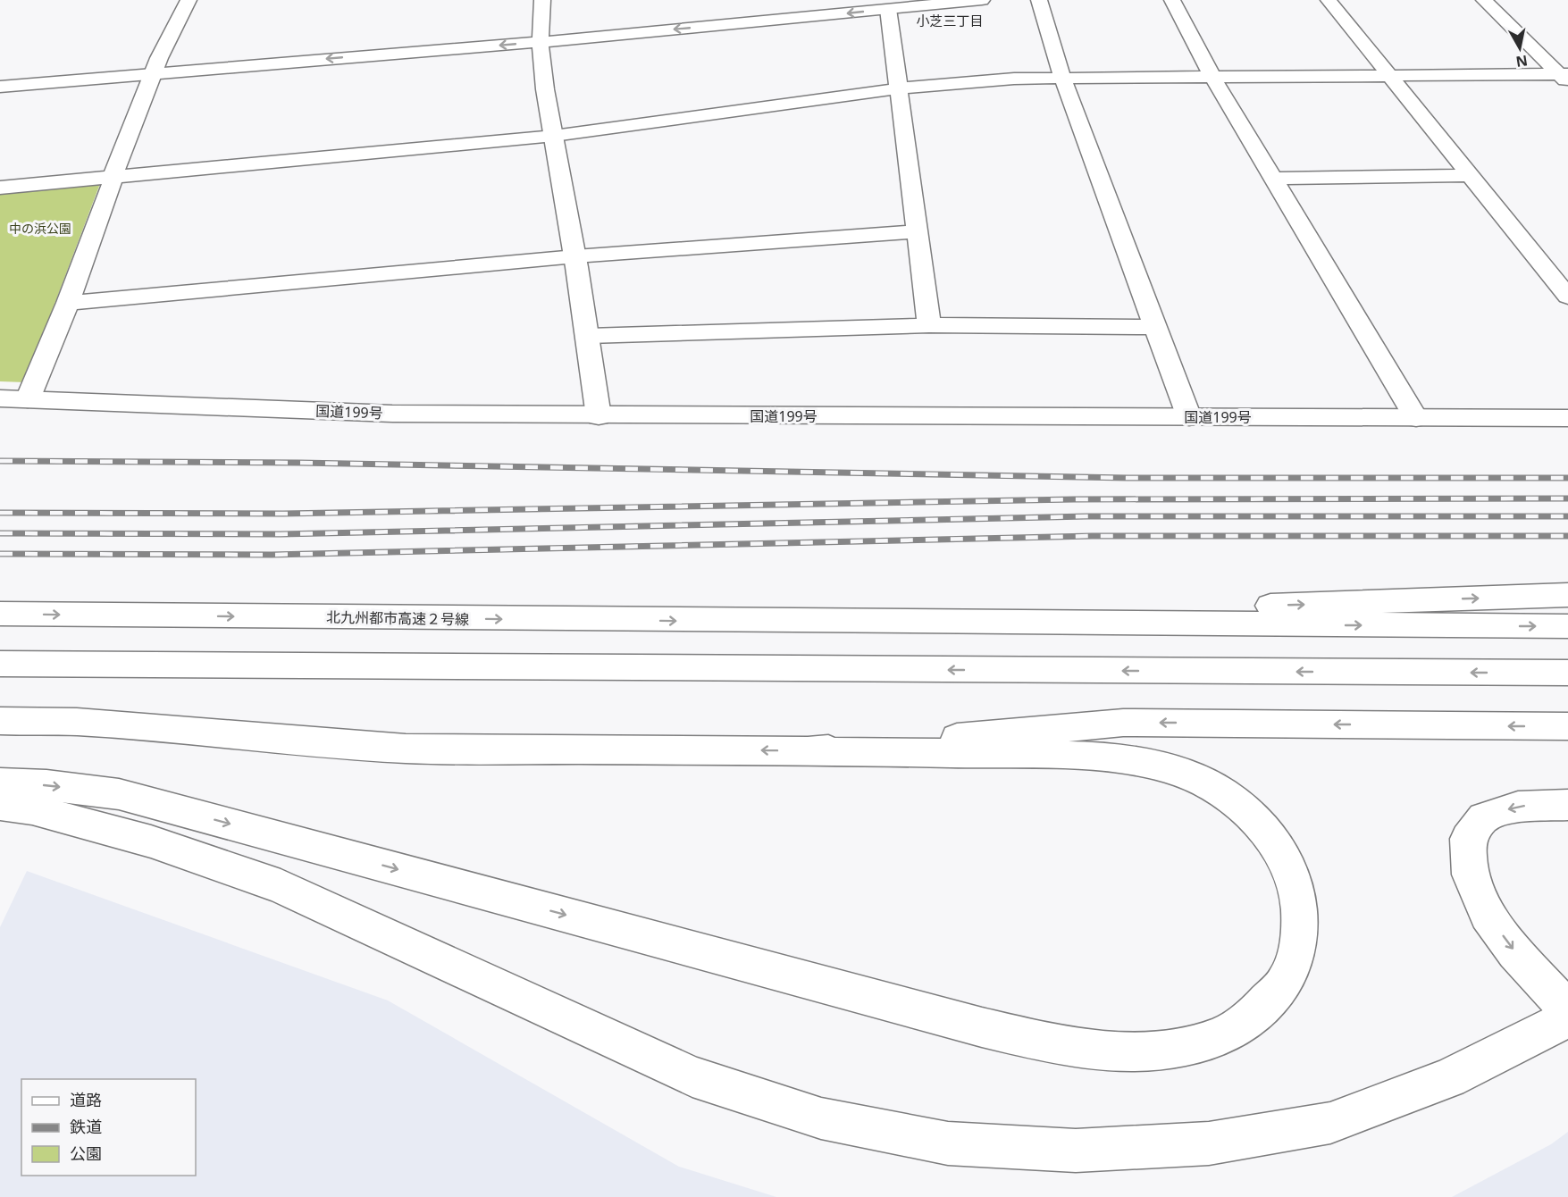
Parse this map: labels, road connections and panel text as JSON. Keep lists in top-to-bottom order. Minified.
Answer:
{"streets":{"main road":["国道199号","北九州都市高速２号線"]},"districts":["小芝三丁目"],"parks":["中の浜公園"],"legend":["道路","鉄道","公園"],"north":"bottom"}
